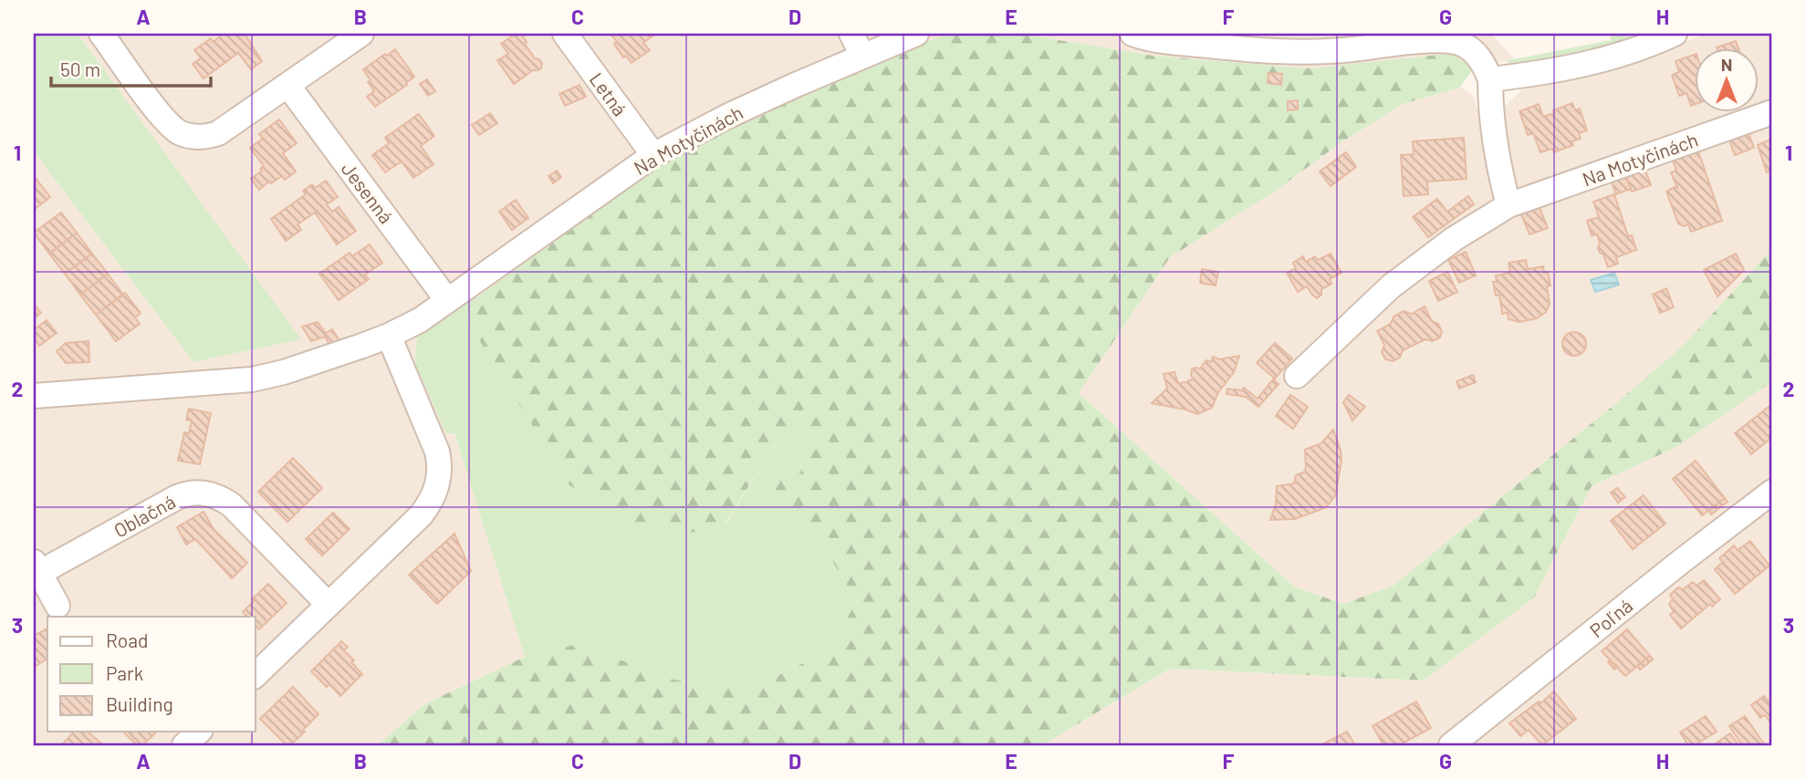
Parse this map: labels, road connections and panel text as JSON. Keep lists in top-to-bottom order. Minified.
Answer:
{"streets":{"street":["Letná","Na Motyčinách","Jesenná","Oblačná","Poľná"]},"crossings":[["Letná","Na Motyčinách"],["Na Motyčinách","Jesenná"]],"legend":["Road","Park","Building"],"scale_bar":"50 m","north":"top","grid":{"columns":["A","B","C","D","E","F","G","H"],"rows":["1","2","3"]}}
